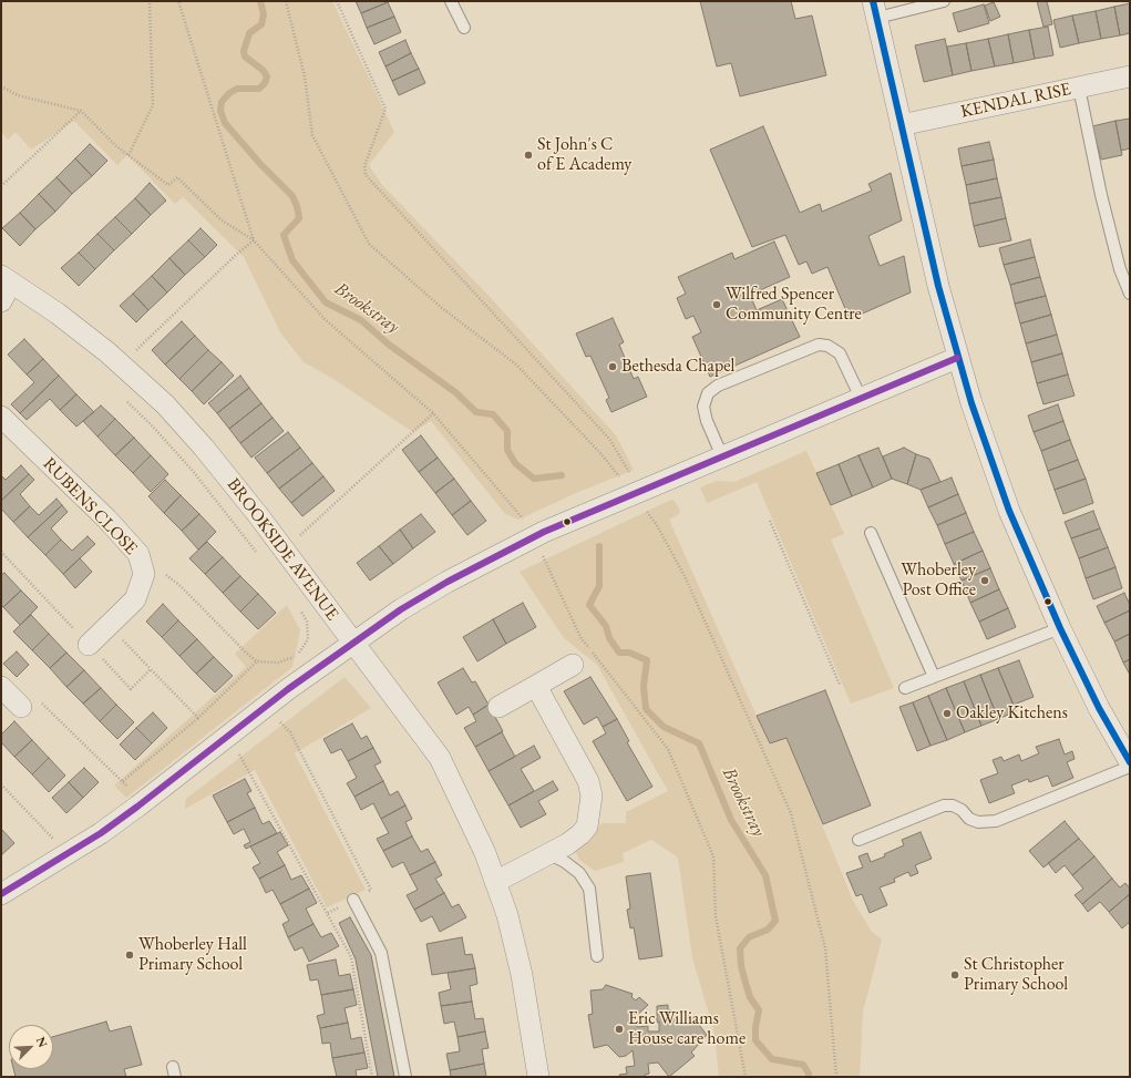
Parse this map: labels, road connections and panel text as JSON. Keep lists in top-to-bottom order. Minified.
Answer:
{"streets":{"street":["KENDAL RISE","RUBENS CLOSE","BROOKSIDE AVENUE"]},"water":["Brookstray"],"places":["St John's C of E Academy","Wilfred Spencer Community Centre","Bethesda Chapel","Whoberley Post Office","Oakley Kitchens","Whoberley Hall Primary School","St Christopher Primary School","Eric Williams House care home"],"north":"top right"}
